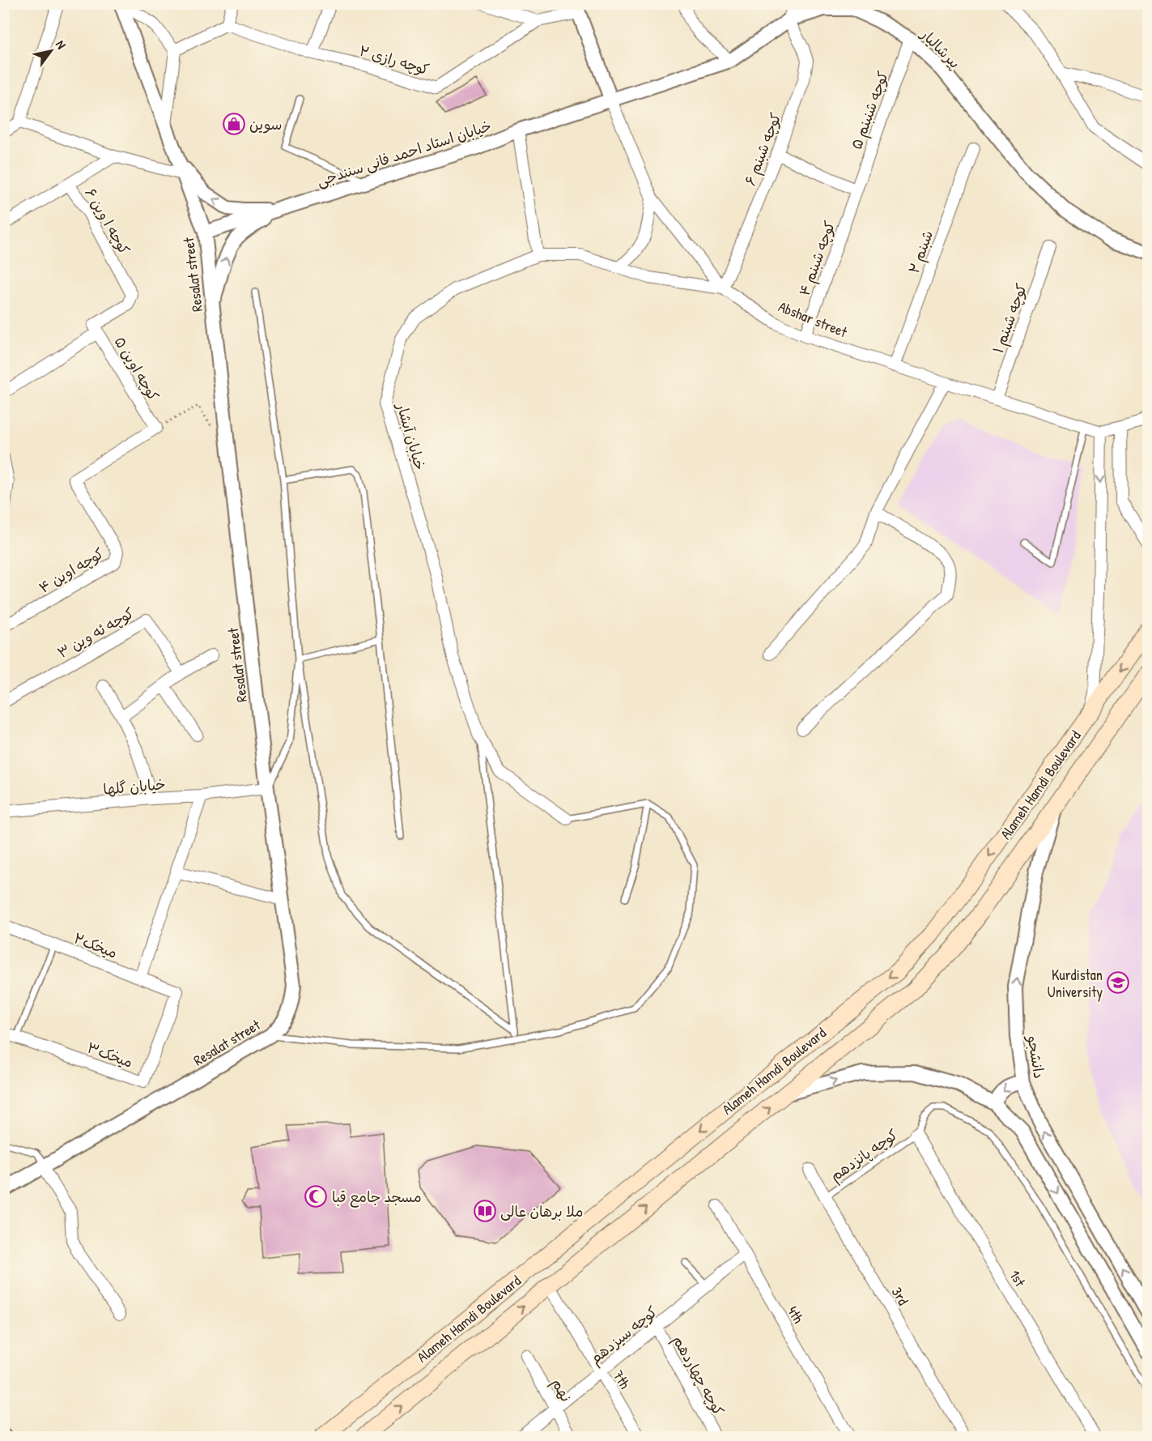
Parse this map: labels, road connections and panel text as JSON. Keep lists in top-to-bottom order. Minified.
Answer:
{"streets":{"main road":["Alameh Hamdi Boulevard"],"street":["پیرشالیار","کوچه رازی ۲","کوچه شنبنم ۵","کوچه شبنم ۶","خیابان استاد احمد فانی سنندجی","کوچه ا وین ۶","شبنم ۲","کوچه شبنم ۴","Resalat street","کوچه شبنم ۱","Abshar street","کوچه اوین ۵","خیابان آبشار","کوچه اوین ۴","کوچه ئه وین ۳","خیابان گلها","میخک۲","میخک۳","دانشجو","1st","3rd","4th","کوچه سیزدهم","کوچه چهاردهم","7th","نهم"],"lane":["کوچه پانزدهم"]},"crossings":[["پیرشالیار","کوچه شنبنم ۵"],["پیرشالیار","کوچه شبنم ۶"],["پیرشالیار","خیابان استاد احمد فانی سنندجی"],["پیرشالیار","Abshar street"],["کوچه شنبنم ۵","کوچه شبنم ۴"],["کوچه شبنم ۶","Abshar street"],["کوچه شبنم ۶","خیابان آبشار"],["خیابان استاد احمد فانی سنندجی","Resalat street"],["خیابان استاد احمد فانی سنندجی","Abshar street"],["کوچه ا وین ۶","کوچه اوین ۵"],["شبنم ۲","Abshar street"],["کوچه شبنم ۴","Abshar street"],["Resalat street","خیابان گلها"],["کوچه شبنم ۱","Abshar street"],["Abshar street","خیابان آبشار"],["کوچه اوین ۵","کوچه اوین ۴"],["Alameh Hamdi Boulevard","دانشجو"],["Alameh Hamdi Boulevard","7th"],["میخک۲","میخک۳"],["کوچه پانزدهم","1st"],["کوچه پانزدهم","3rd"],["4th","کوچه سیزدهم"],["کوچه سیزدهم","کوچه چهاردهم"],["کوچه سیزدهم","7th"],["کوچه سیزدهم","نهم"]],"places":{"shop":["سوین"],"school or university":["Kurdistan University"],"mosque":["مسجد جامع قبا"],"library":["ملا برهان عالی"]},"north":"top right"}
